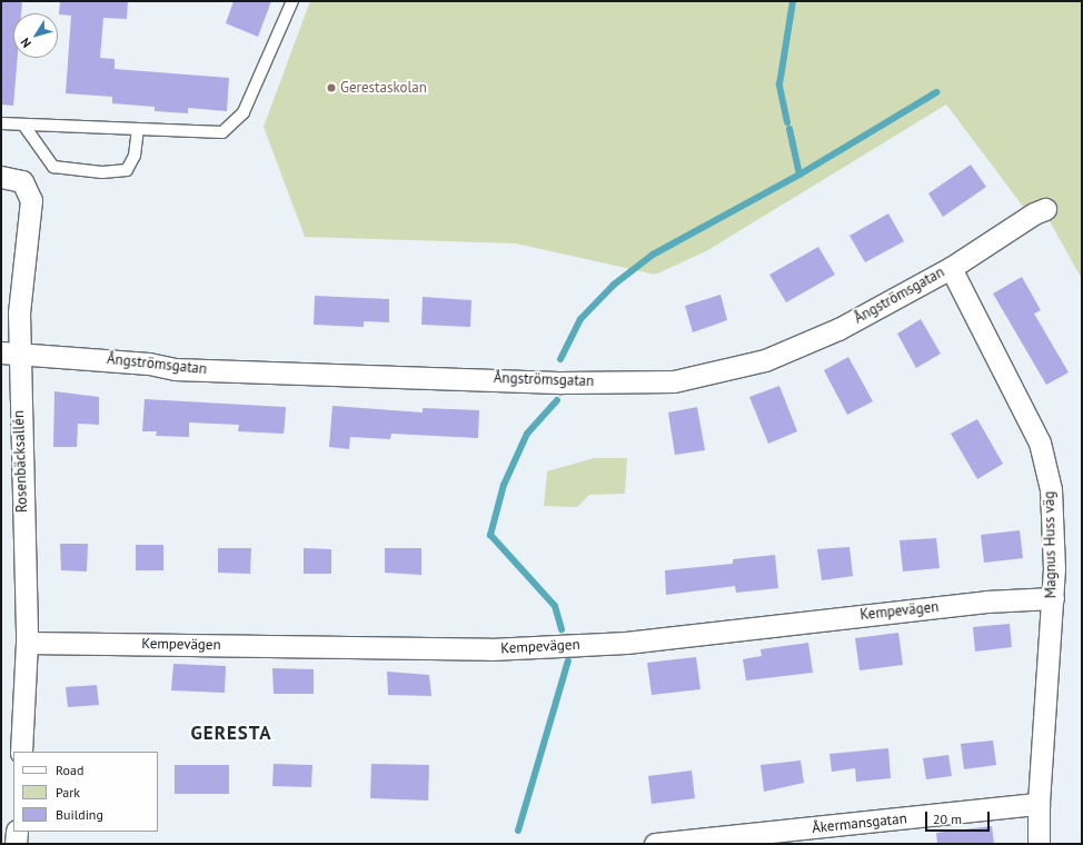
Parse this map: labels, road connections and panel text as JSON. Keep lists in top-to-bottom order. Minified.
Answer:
{"streets":{"street":["Ångströmsgatan","Rosenbäcksallén","Magnus Huss väg","Kempevägen","Åkermansgatan"]},"crossings":[["Ångströmsgatan","Rosenbäcksallén"],["Ångströmsgatan","Magnus Huss väg"],["Rosenbäcksallén","Kempevägen"],["Magnus Huss väg","Kempevägen"],["Magnus Huss väg","Åkermansgatan"]],"districts":["GERESTA"],"places":["Gerestaskolan"],"legend":["Road","Park","Building"],"scale_bar":"20 m","north":"bottom left"}
